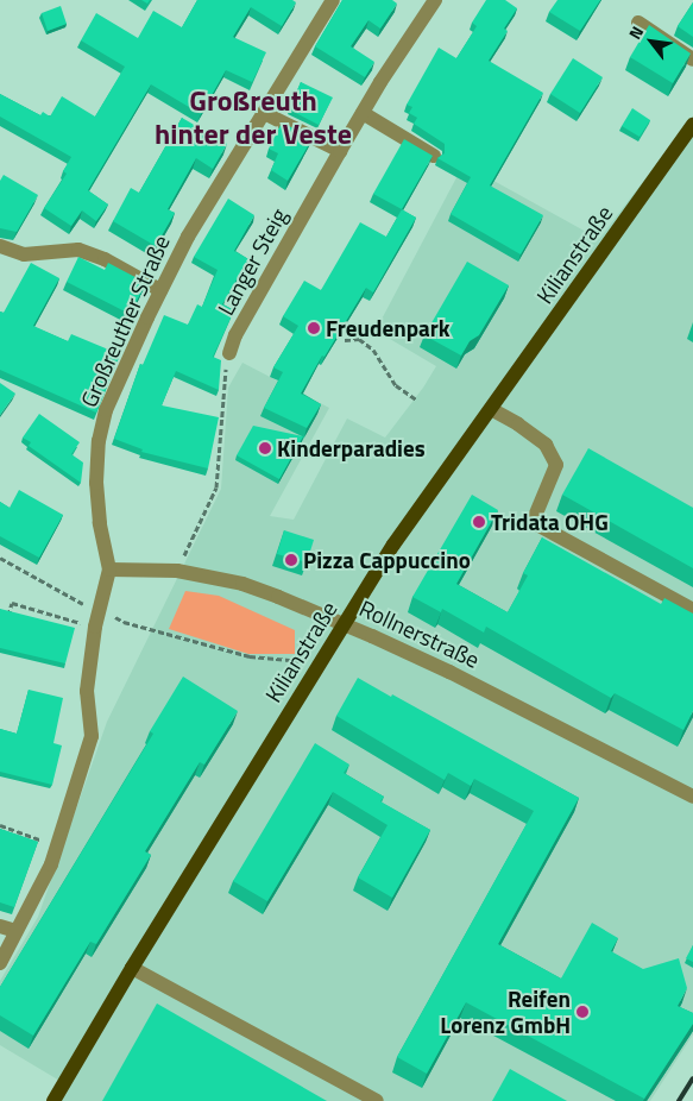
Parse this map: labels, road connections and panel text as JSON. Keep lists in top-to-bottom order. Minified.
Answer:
{"streets":{"main road":["Kilianstraße"],"street":["Langer Steig","Großreuther Straße","Rollnerstraße"]},"crossings":[["Kilianstraße","Rollnerstraße"],["Großreuther Straße","Rollnerstraße"]],"districts":["Großreuth hinter der Veste"],"places":["Freudenpark","Kinderparadies","Tridata OHG","Pizza Cappuccino","Reifen Lorenz GmbH"],"north":"top left"}
